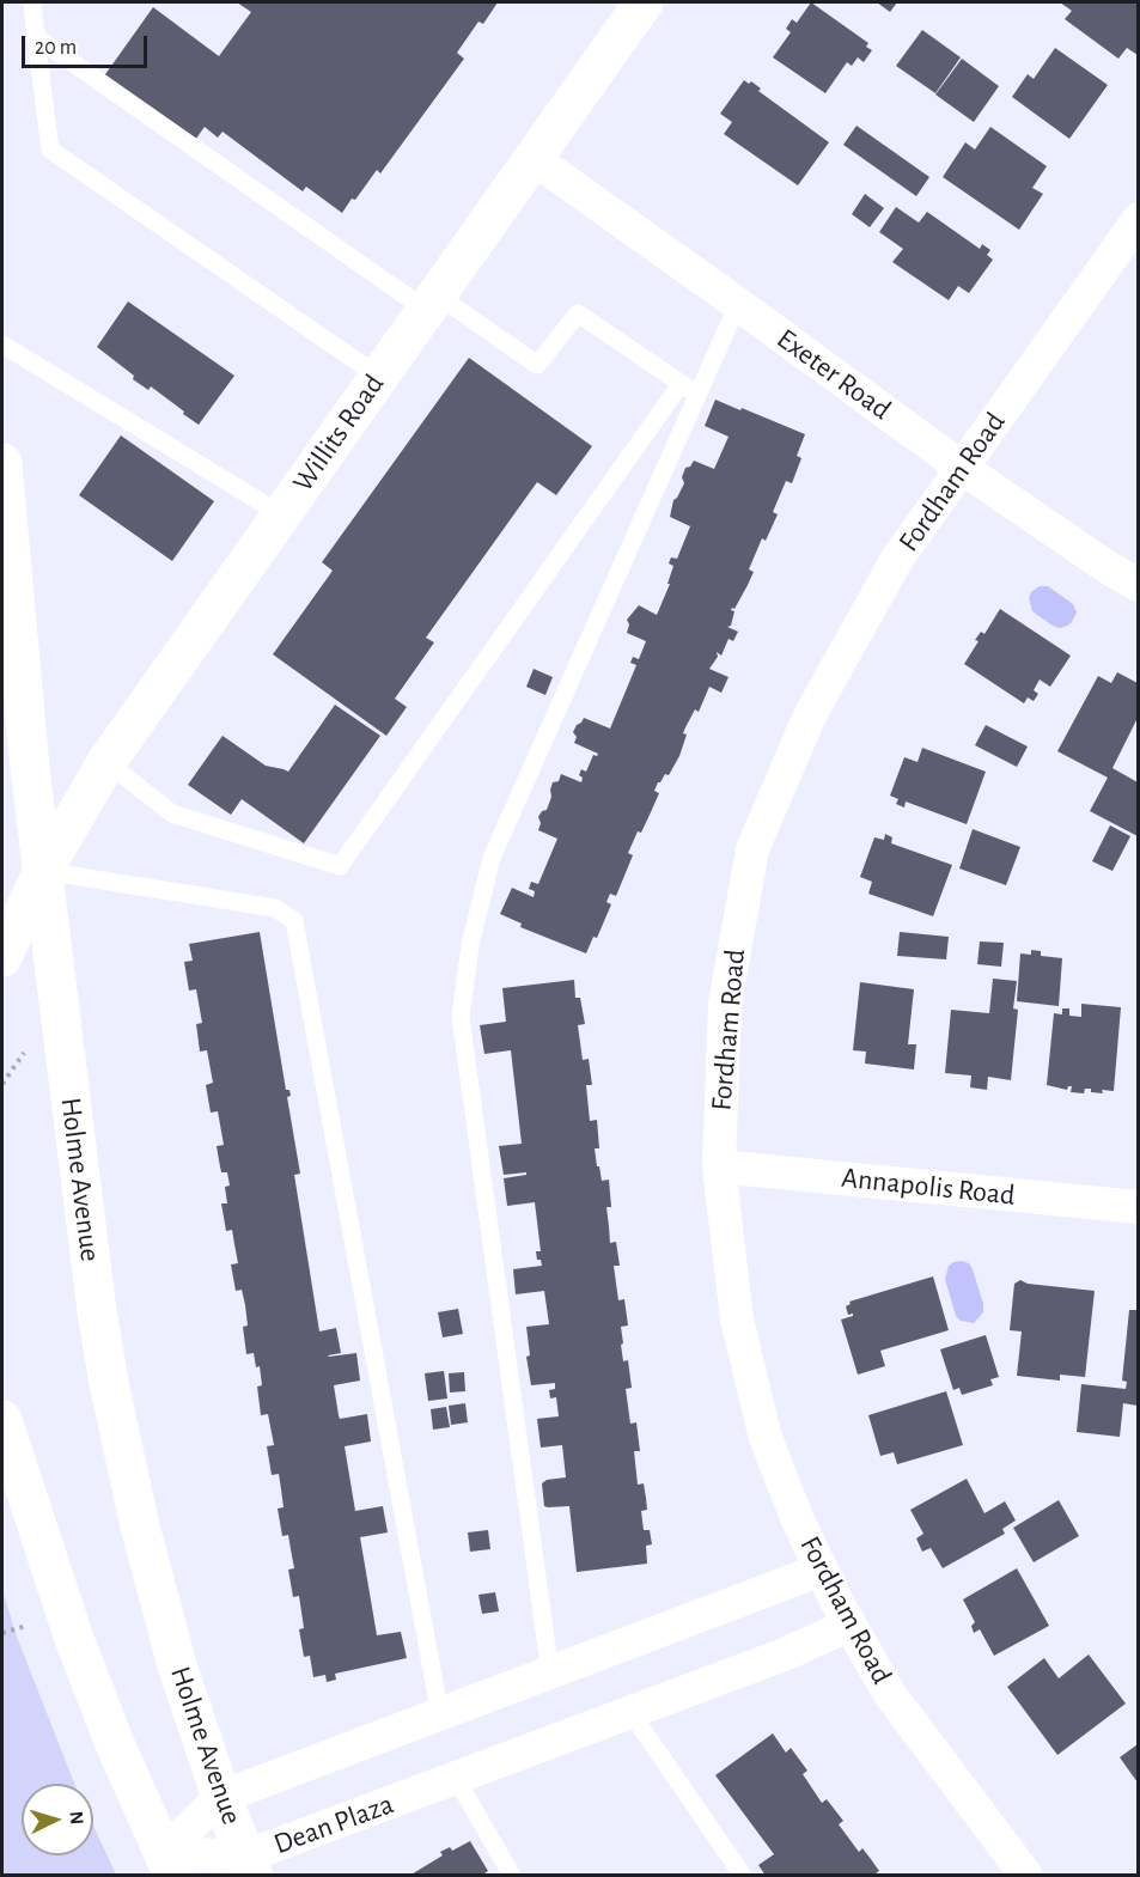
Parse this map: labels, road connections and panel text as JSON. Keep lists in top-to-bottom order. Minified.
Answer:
{"streets":{"main road":["Willits Road","Holme Avenue"],"street":["Exeter Road","Fordham Road","Annapolis Road","Dean Plaza"]},"crossings":[["Exeter Road","Willits Road"],["Exeter Road","Fordham Road"],["Willits Road","Holme Avenue"],["Fordham Road","Annapolis Road"],["Fordham Road","Dean Plaza"],["Holme Avenue","Dean Plaza"]],"scale_bar":"20 m","north":"right"}
